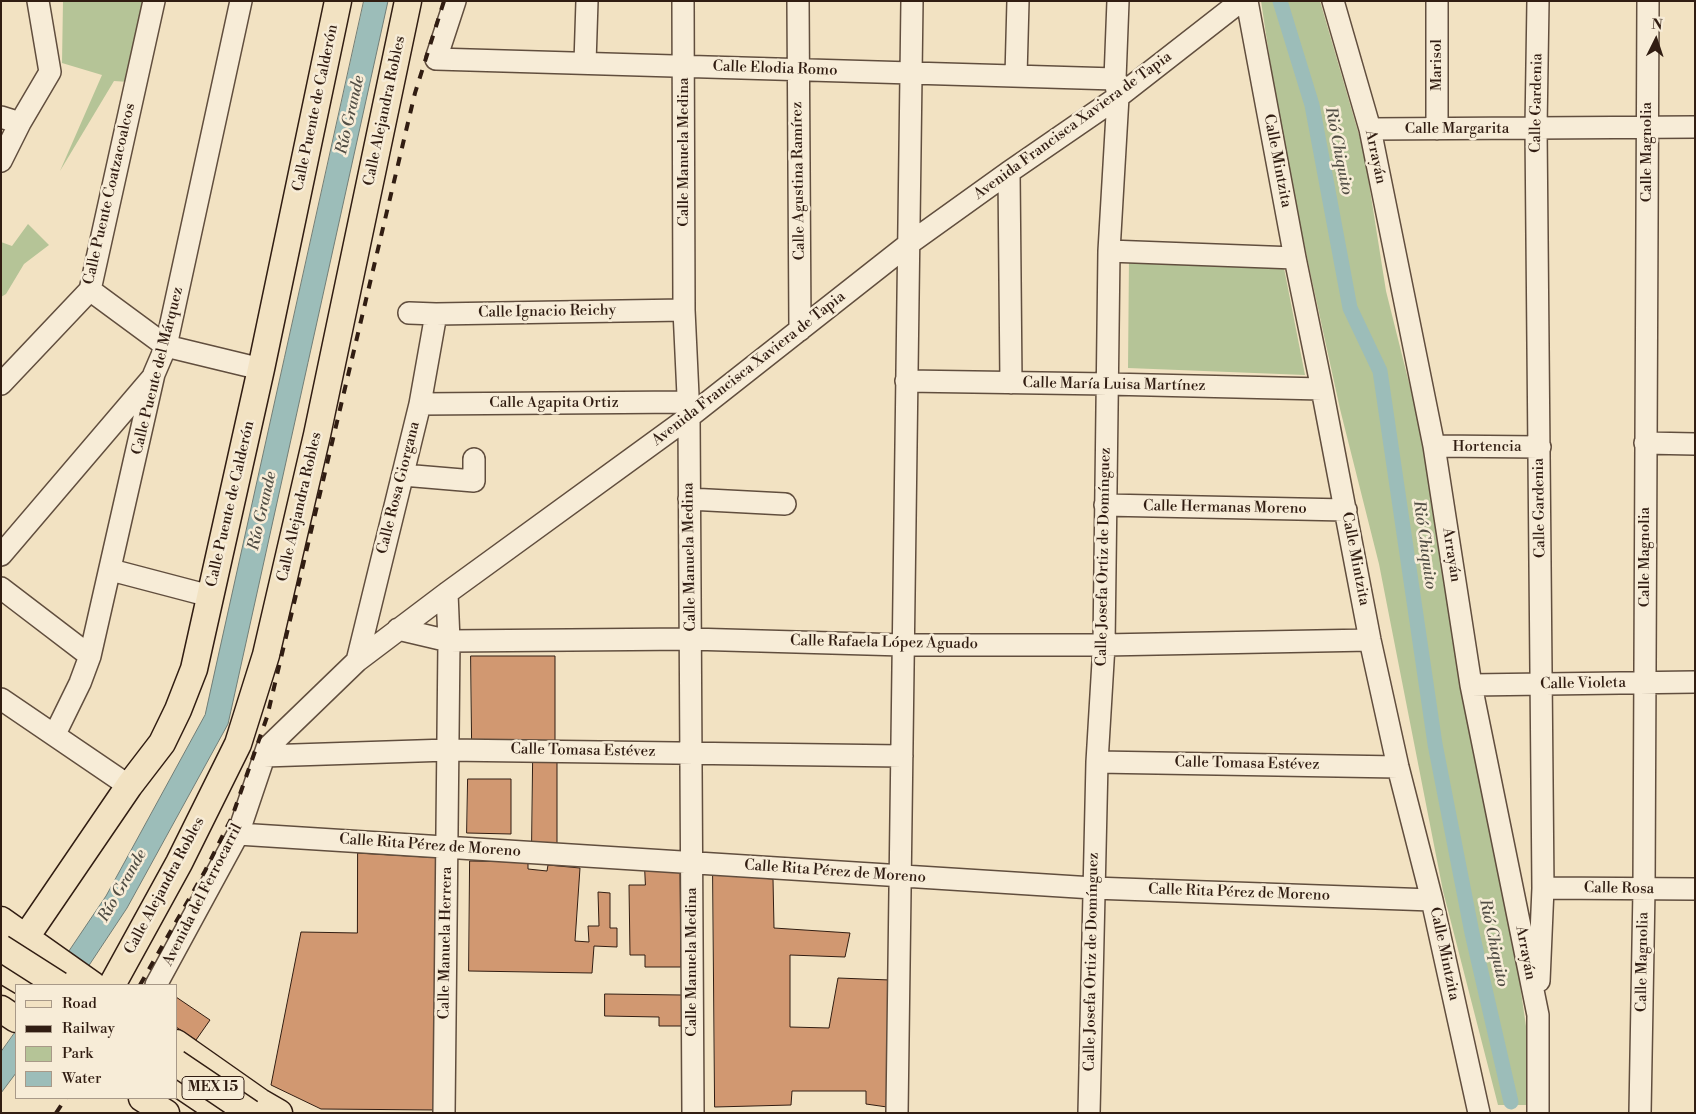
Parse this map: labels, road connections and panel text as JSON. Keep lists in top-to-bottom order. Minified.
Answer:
{"streets":{"main road":["Calle Puente de Calderón","Calle Alejandra Robles","MEX 15"],"street":["Marisol","Calle Elodia Romo","Calle Gardenia","Avenida Francisca Xaviera de Tapia","Calle Margarita","Calle Manuela Medina","Calle Magnolia","Arrayán","Calle Mintzita","Calle Agustina Ramírez","Calle Puente Coatzacoalcos","Calle Ignacio Reichy","Calle Puente del Márquez","Calle María Luisa Martínez","Calle Agapita Ortiz","Hortencia","Calle Rosa Giorgana","Calle Hermanas Moreno","Calle Josefa Ortiz de Domínguez","Calle Rafaela López Aguado","Calle Violeta","Calle Tomasa Estévez","Calle Rita Pérez de Moreno","Calle Rosa","Avenida del Ferrocarril","Calle Manuela Herrera"]},"crossings":[["Marisol","Calle Margarita"],["Calle Elodia Romo","Avenida Francisca Xaviera de Tapia"],["Calle Elodia Romo","Calle Manuela Medina"],["Calle Elodia Romo","Calle Agustina Ramírez"],["Calle Elodia Romo","Calle Josefa Ortiz de Domínguez"],["Calle Gardenia","Calle Margarita"],["Calle Gardenia","Arrayán"],["Calle Gardenia","Hortencia"],["Calle Gardenia","Calle Violeta"],["Calle Gardenia","Calle Rosa"],["Avenida Francisca Xaviera de Tapia","Calle Manuela Medina"],["Avenida Francisca Xaviera de Tapia","Calle Agustina Ramírez"],["Avenida Francisca Xaviera de Tapia","Calle Agapita Ortiz"],["Avenida Francisca Xaviera de Tapia","Calle Rosa Giorgana"],["Avenida Francisca Xaviera de Tapia","Calle Josefa Ortiz de Domínguez"],["Avenida Francisca Xaviera de Tapia","Calle Rafaela López Aguado"],["Avenida Francisca Xaviera de Tapia","Calle Tomasa Estévez"],["Avenida Francisca Xaviera de Tapia","Avenida del Ferrocarril"],["Avenida Francisca Xaviera de Tapia","Calle Manuela Herrera"],["Calle Margarita","Calle Magnolia"],["Calle Margarita","Arrayán"],["Calle Manuela Medina","Calle Ignacio Reichy"],["Calle Manuela Medina","Calle Agapita Ortiz"],["Calle Manuela Medina","Calle Rafaela López Aguado"],["Calle Manuela Medina","Calle Tomasa Estévez"],["Calle Manuela Medina","Calle Rita Pérez de Moreno"],["Calle Magnolia","Calle Violeta"],["Calle Magnolia","Calle Rosa"],["Arrayán","Hortencia"],["Arrayán","Calle Violeta"],["Calle Mintzita","Calle María Luisa Martínez"],["Calle Mintzita","Calle Hermanas Moreno"],["Calle Mintzita","Calle Rafaela López Aguado"],["Calle Mintzita","Calle Tomasa Estévez"],["Calle Mintzita","Calle Rita Pérez de Moreno"],["Calle Ignacio Reichy","Calle Rosa Giorgana"],["Calle María Luisa Martínez","Calle Josefa Ortiz de Domínguez"],["Calle Agapita Ortiz","Calle Rosa Giorgana"],["Calle Hermanas Moreno","Calle Josefa Ortiz de Domínguez"],["Calle Josefa Ortiz de Domínguez","Calle Rafaela López Aguado"],["Calle Josefa Ortiz de Domínguez","Calle Tomasa Estévez"],["Calle Josefa Ortiz de Domínguez","Calle Rita Pérez de Moreno"],["Calle Rafaela López Aguado","Calle Manuela Herrera"],["Calle Tomasa Estévez","Avenida del Ferrocarril"],["Calle Tomasa Estévez","Calle Manuela Herrera"],["Calle Rita Pérez de Moreno","Avenida del Ferrocarril"],["Calle Rita Pérez de Moreno","Calle Manuela Herrera"]],"water":["Río Grande","Rió Chiquito"],"legend":["Road","Railway","Park","Water"],"north":"top"}
